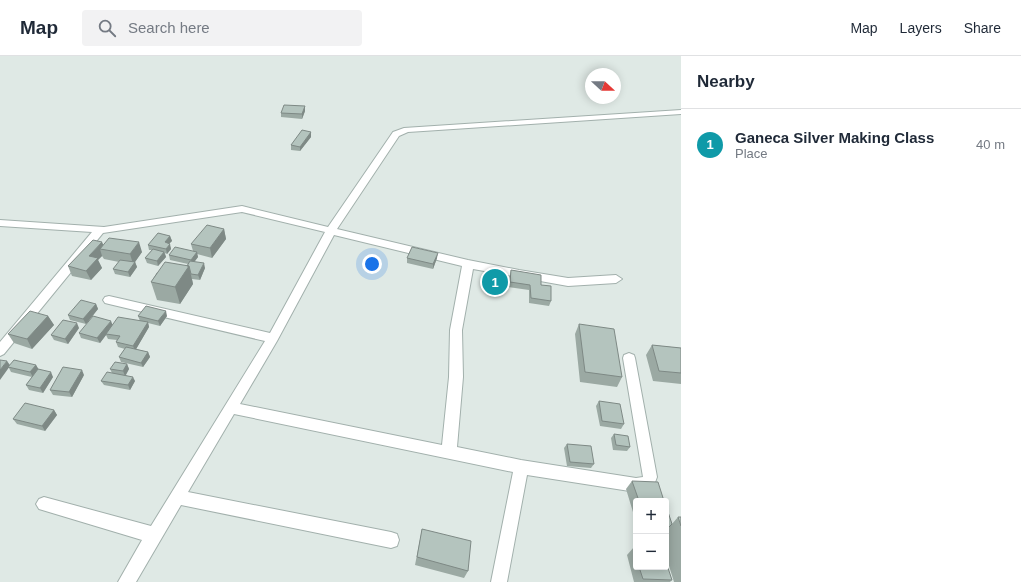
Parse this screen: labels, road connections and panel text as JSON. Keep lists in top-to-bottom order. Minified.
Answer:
{"north":"right","page":{"header":"Map","search":"Search here","nav":["Map","Layers","Share"],"heading":"Nearby","list":[{"mark":"1","name":"Ganeca Silver Making Class","note":"Place","value":"40 m"}],"pins":"1","map_buttons":["+","−"]}}
